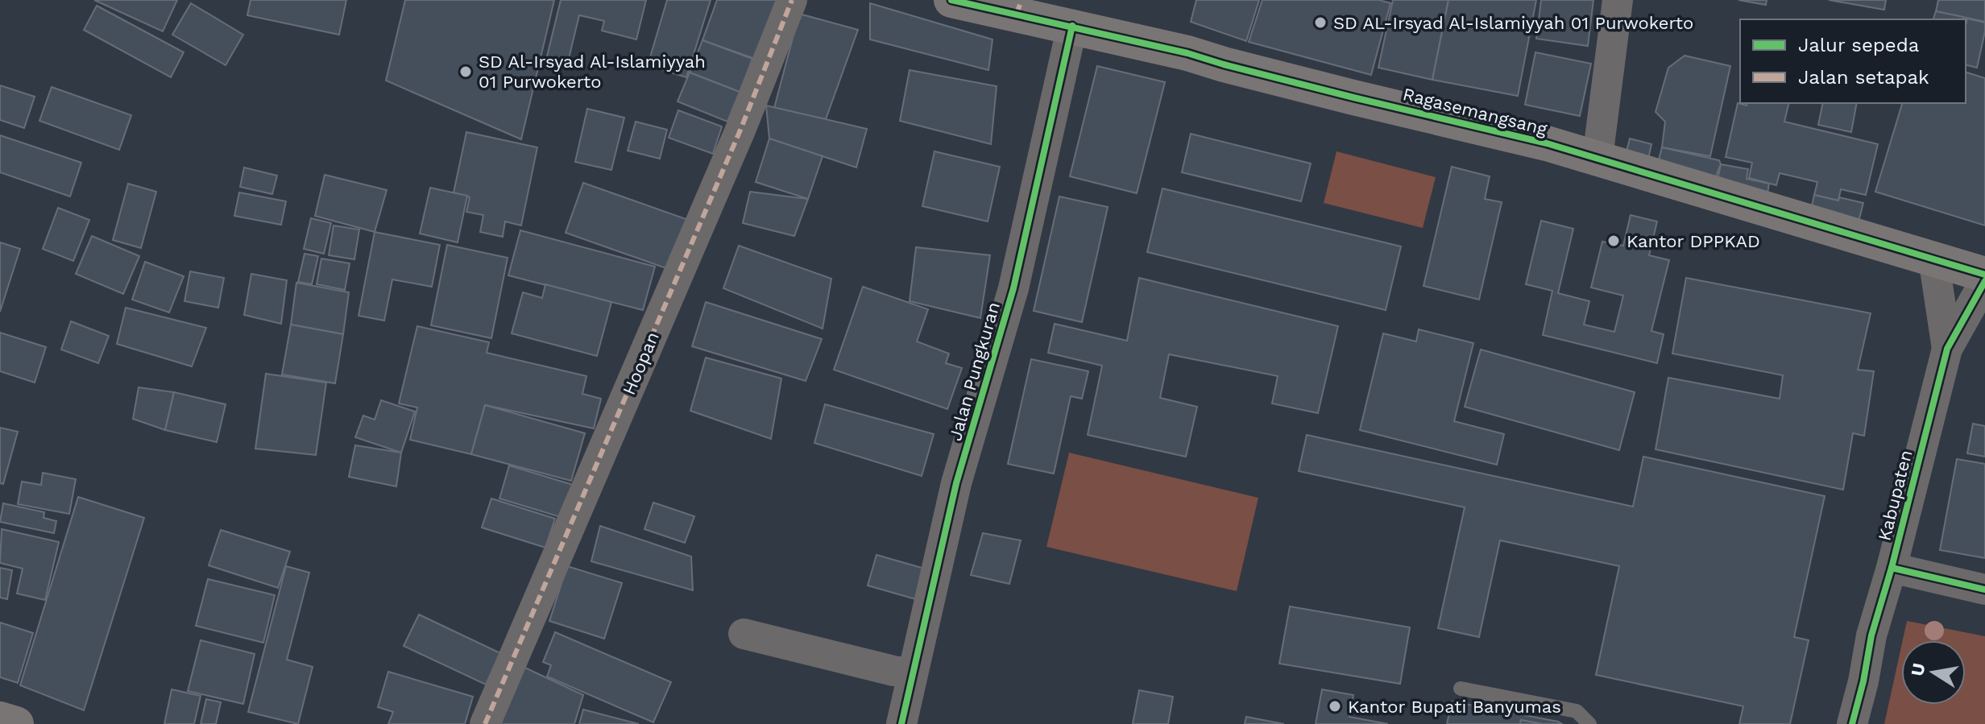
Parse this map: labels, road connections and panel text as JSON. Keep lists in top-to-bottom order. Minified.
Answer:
{"streets":{"street":["Ragasemangsang","Hoopan","Jalan Pungkuran","Kabupaten"]},"crossings":[["Ragasemangsang","Jalan Pungkuran"]],"places":["SD AL-Irsyad Al-Islamiyyah 01 Purwokerto","SD Al-Irsyad Al-Islamiyyah 01 Purwokerto","Kantor DPPKAD","Kantor Bupati Banyumas"],"legend":["Jalur sepeda","Jalan setapak"],"north":"left"}
